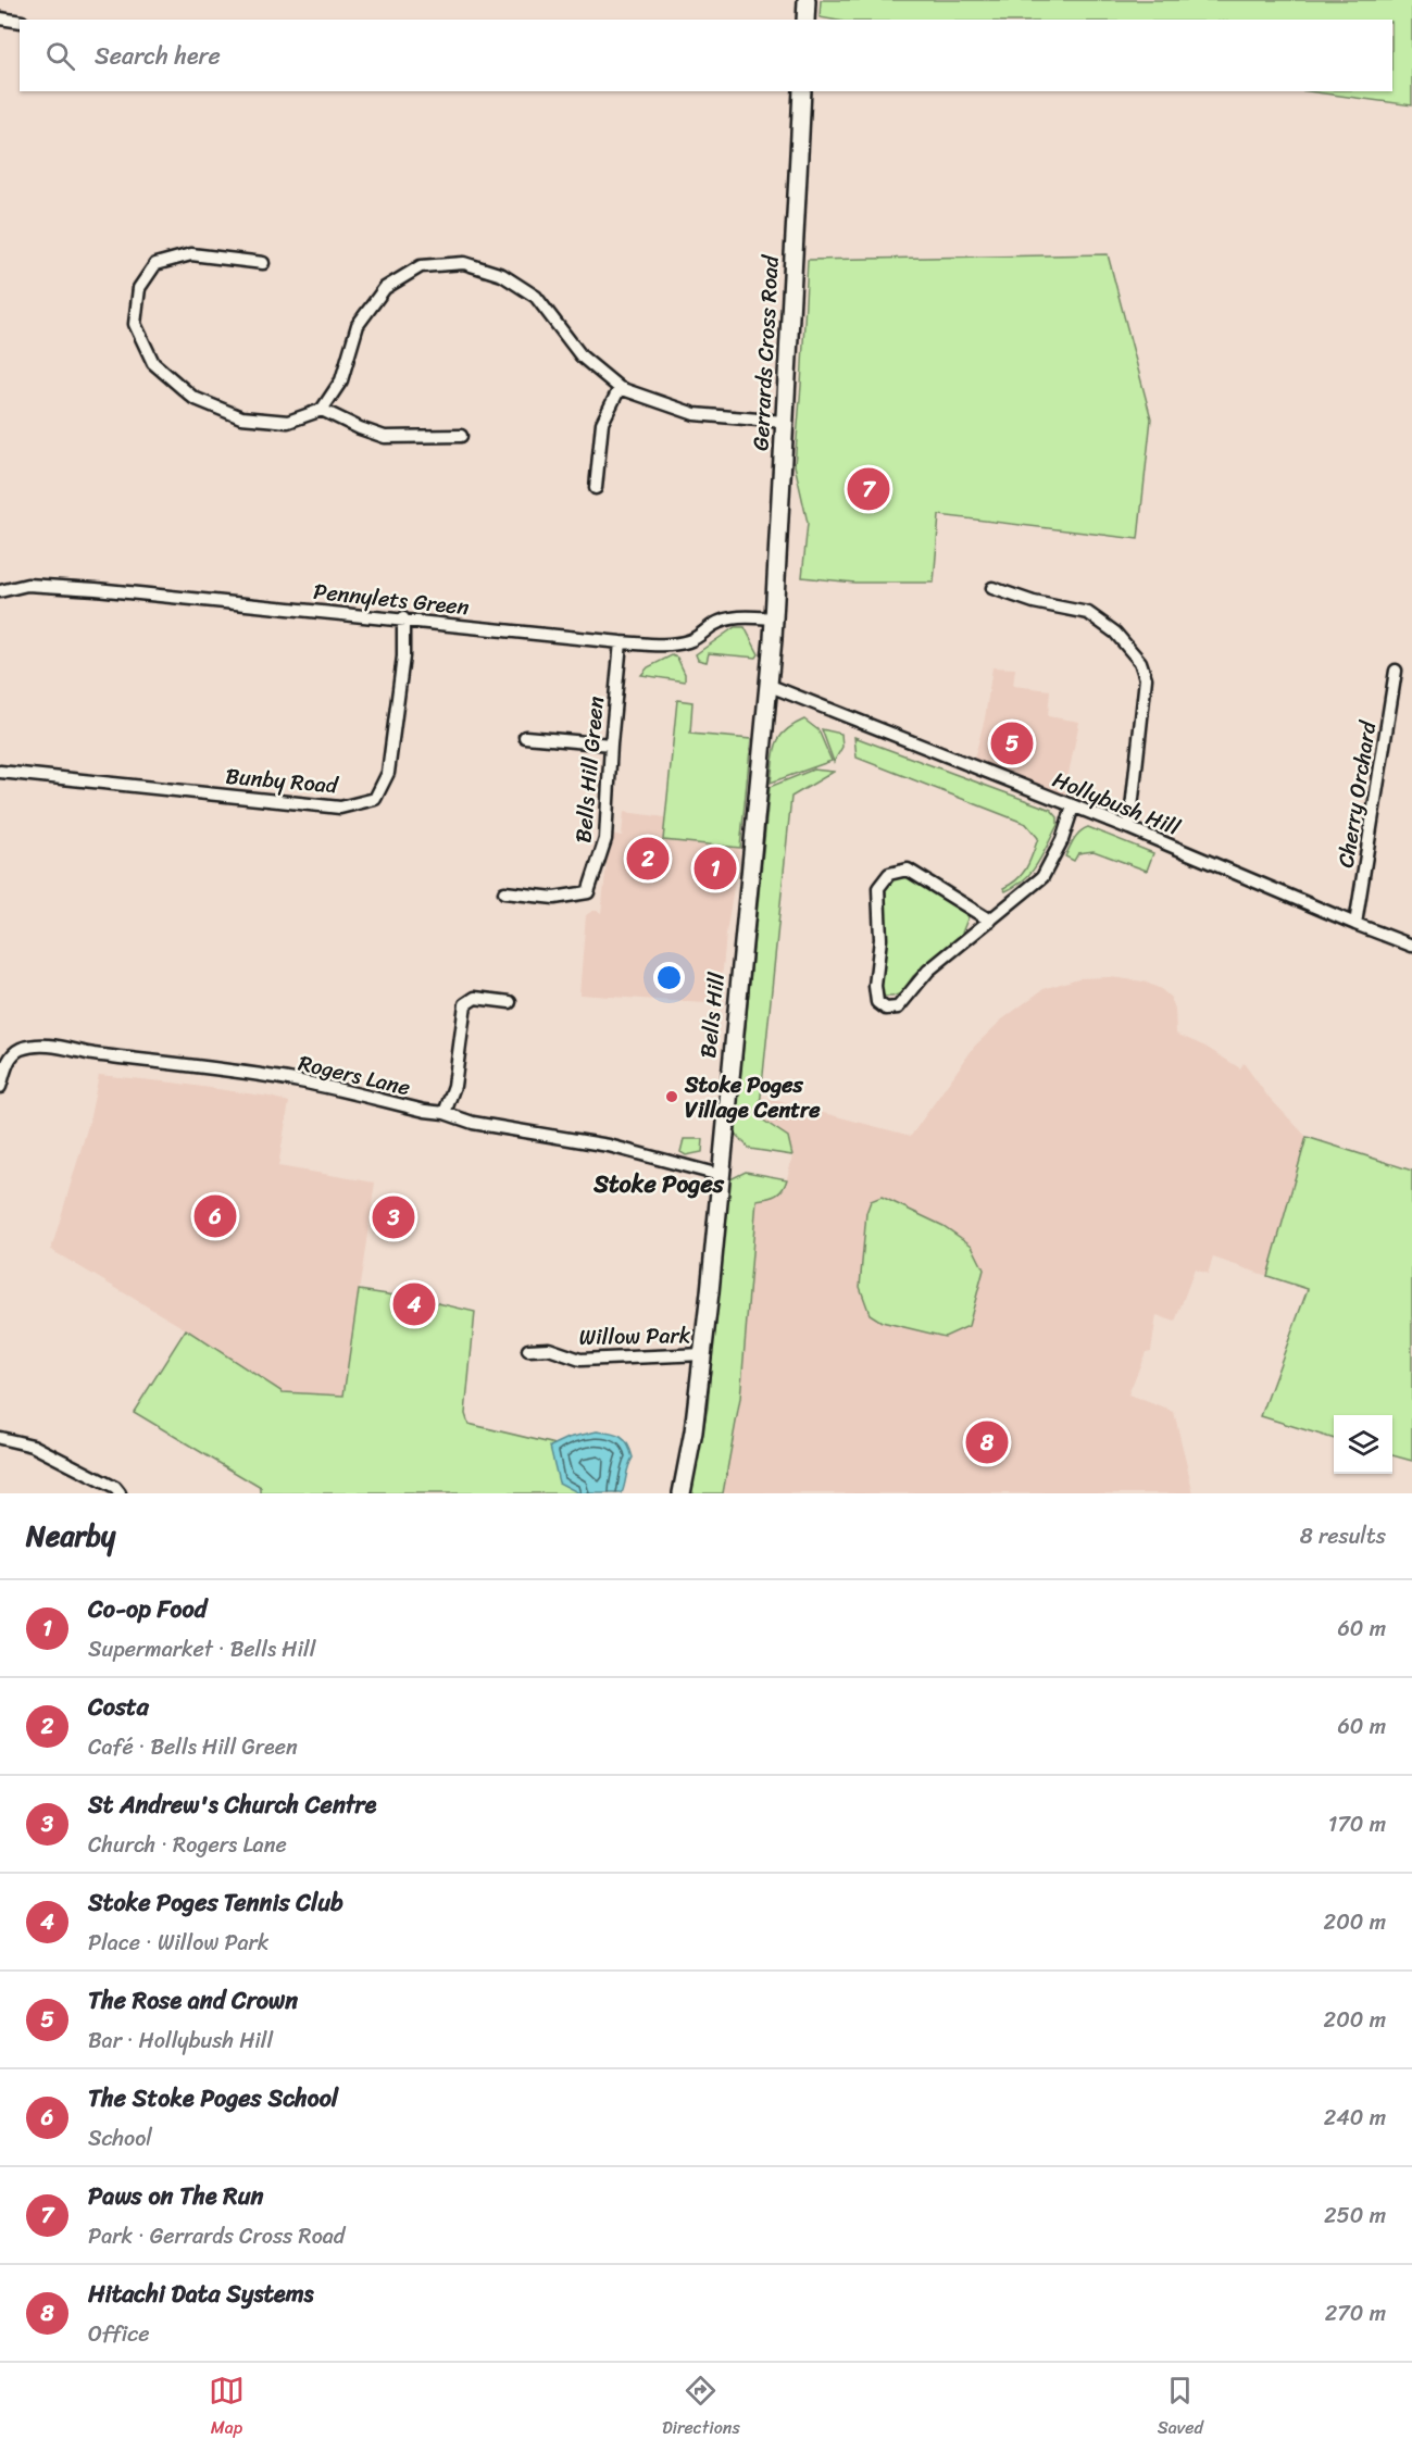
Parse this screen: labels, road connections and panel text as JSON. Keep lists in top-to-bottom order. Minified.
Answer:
{"streets":{"main road":["Gerrards Cross Road","Bells Hill"],"street":["Pennylets Green","Bells Hill Green","Bunby Road","Cherry Orchard","Hollybush Hill","Rogers Lane","Willow Park"]},"crossings":[["Gerrards Cross Road","Pennylets Green"],["Gerrards Cross Road","Bells Hill"],["Pennylets Green","Bells Hill Green"],["Pennylets Green","Bunby Road"],["Pennylets Green","Bells Hill"],["Cherry Orchard","Hollybush Hill"],["Hollybush Hill","Bells Hill"],["Bells Hill","Rogers Lane"],["Bells Hill","Willow Park"]],"districts":["Stoke Poges"],"places":["Stoke Poges Village Centre"],"page":{"search":"Search here","pins":["7","5","2","1","6","3","4","8"],"heading":["Nearby","8 results"],"list":[{"mark":"1","name":"Co-op Food","note":"Supermarket · Bells Hill","value":"60 m"},{"mark":"2","name":"Costa","note":"Café · Bells Hill Green","value":"60 m"},{"mark":"3","name":"St Andrew's Church Centre","note":"Church · Rogers Lane","value":"170 m"},{"mark":"4","name":"Stoke Poges Tennis Club","note":"Place · Willow Park","value":"200 m"},{"mark":"5","name":"The Rose and Crown","note":"Bar · Hollybush Hill","value":"200 m"},{"mark":"6","name":"The Stoke Poges School","note":"School","value":"240 m"},{"mark":"7","name":"Paws on The Run","note":"Park · Gerrards Cross Road","value":"250 m"},{"mark":"8","name":"Hitachi Data Systems","note":"Office","value":"270 m"}],"nav":["Map","Directions","Saved"]}}
